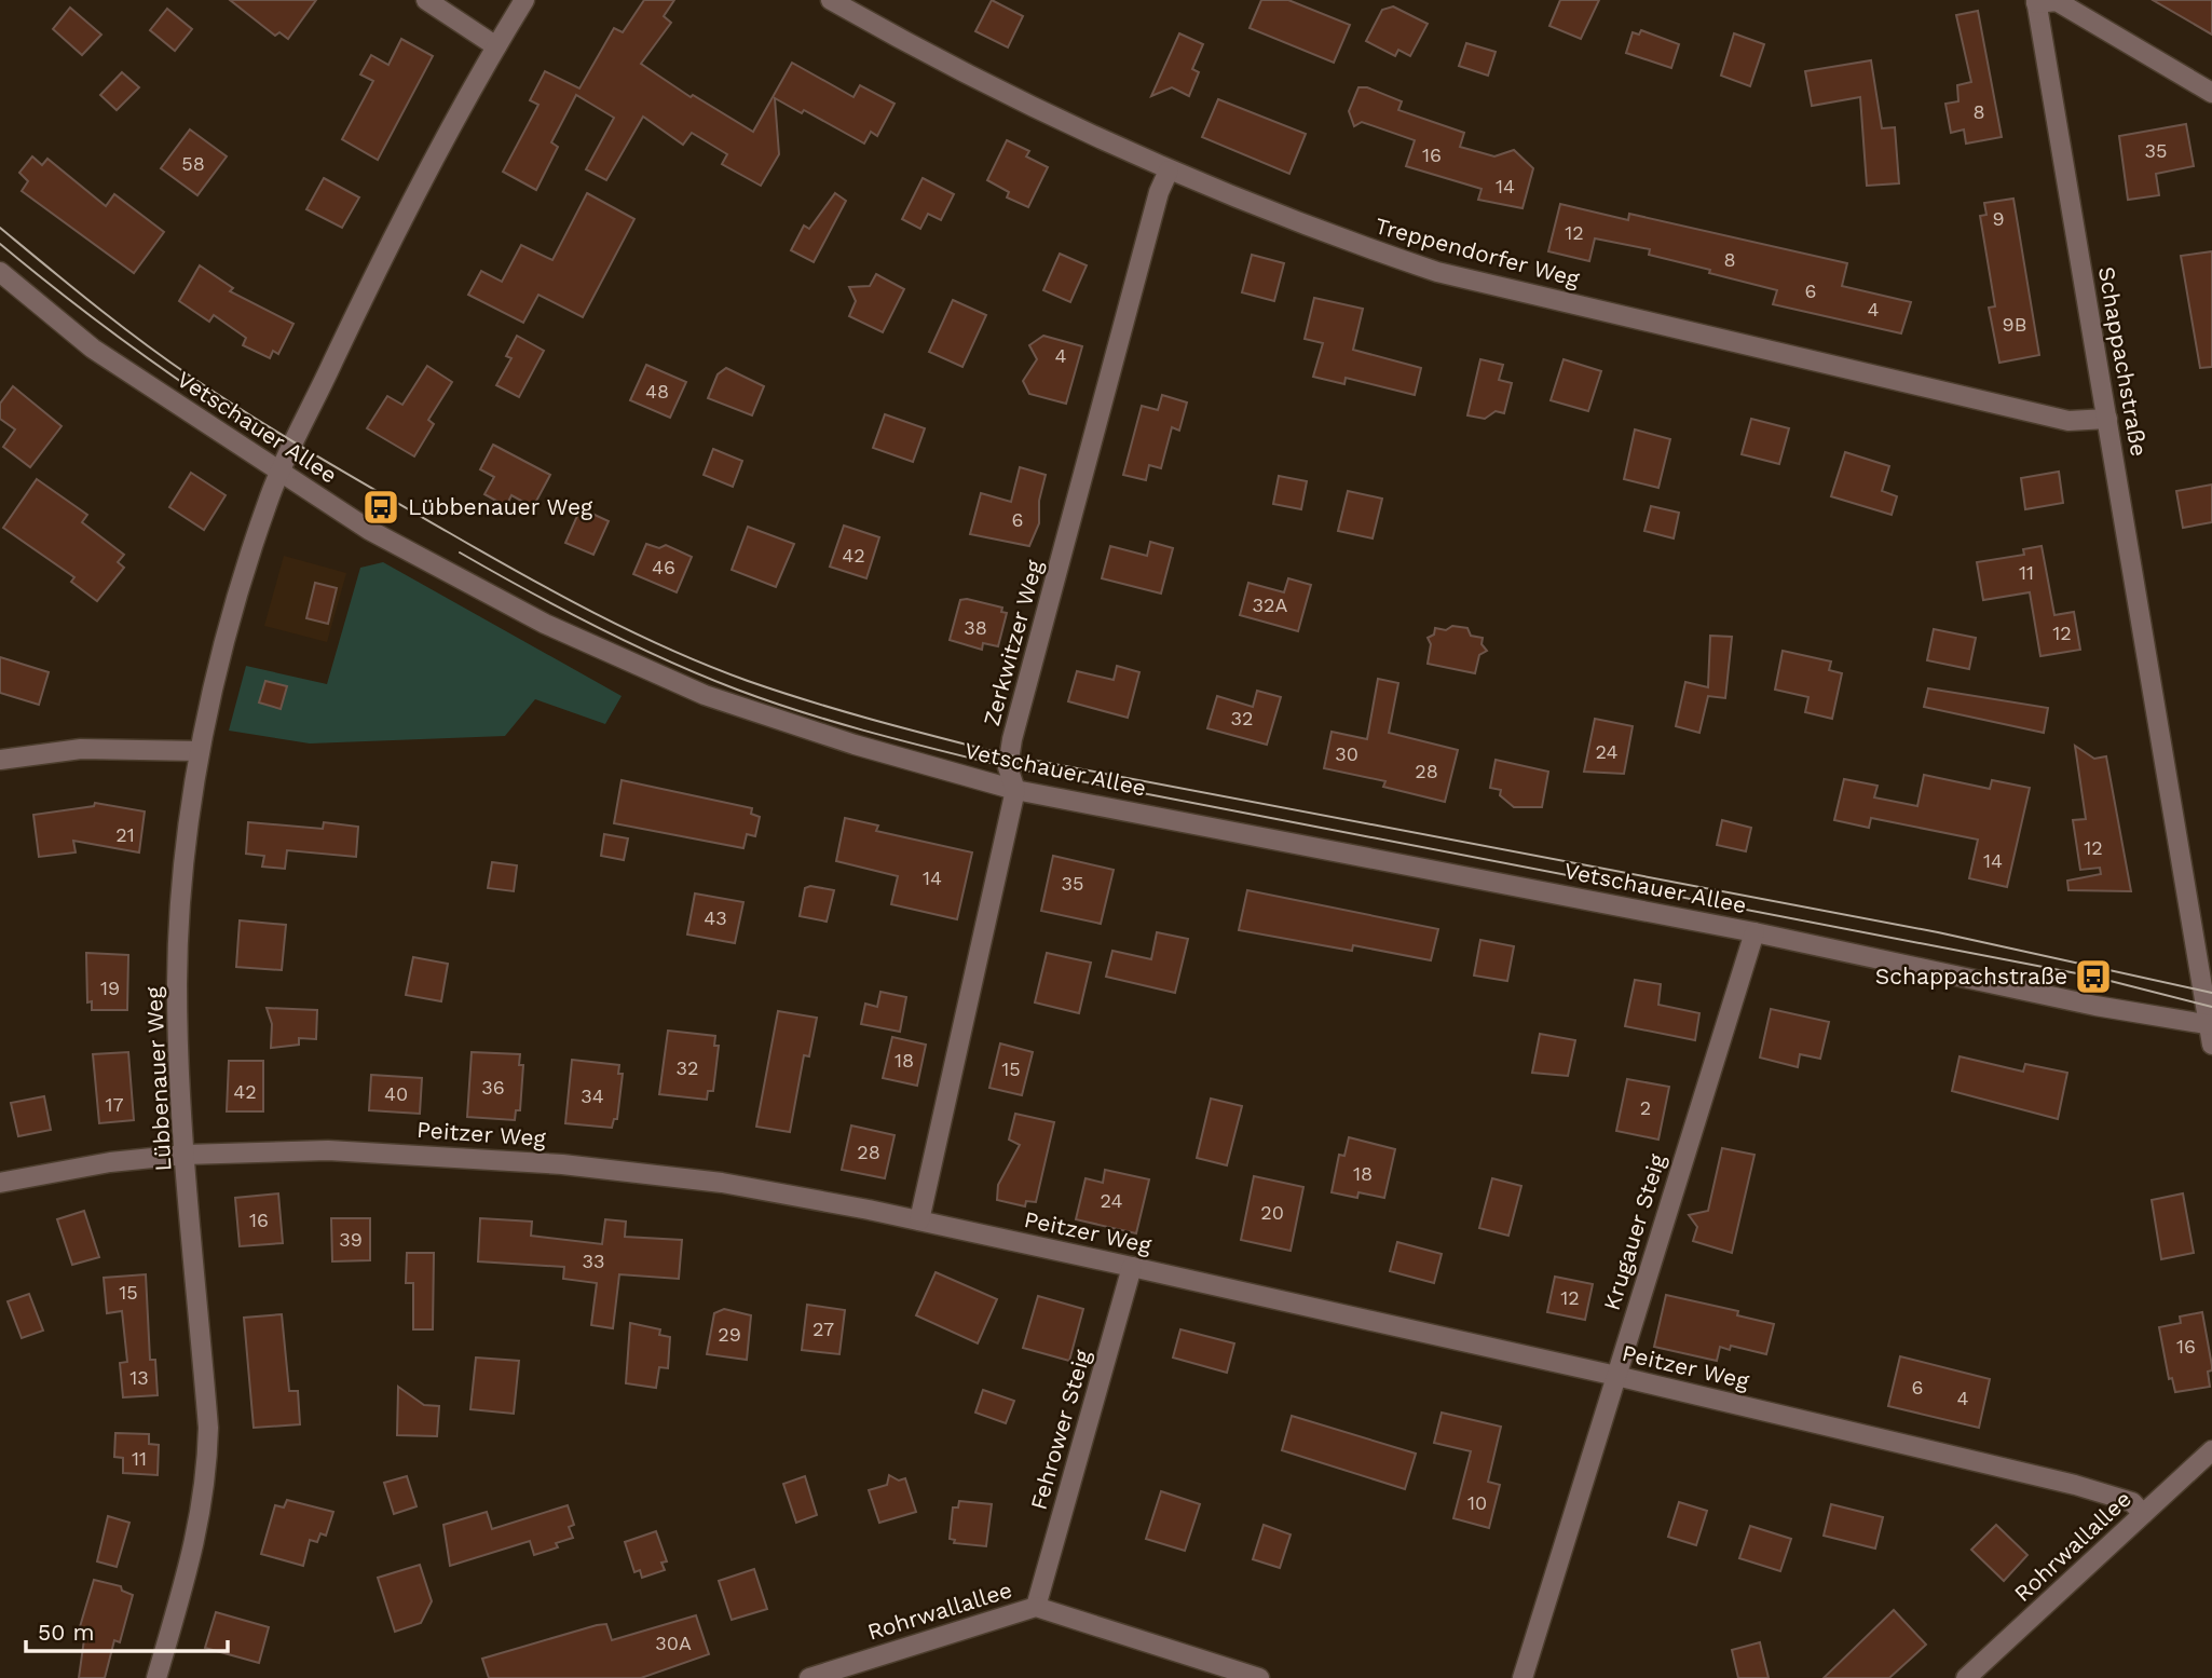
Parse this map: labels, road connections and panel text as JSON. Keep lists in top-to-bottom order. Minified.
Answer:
{"streets":{"street":["Treppendorfer Weg","Schappachstraße","Vetschauer Allee","Zerkwitzer Weg","Lübbenauer Weg","Peitzer Weg","Krugauer Steig","Fehrower Steig","Rohrwallallee"]},"crossings":[["Treppendorfer Weg","Schappachstraße"],["Treppendorfer Weg","Zerkwitzer Weg"],["Schappachstraße","Vetschauer Allee"],["Vetschauer Allee","Zerkwitzer Weg"],["Vetschauer Allee","Lübbenauer Weg"],["Vetschauer Allee","Krugauer Steig"],["Zerkwitzer Weg","Peitzer Weg"],["Lübbenauer Weg","Peitzer Weg"],["Peitzer Weg","Krugauer Steig"],["Peitzer Weg","Fehrower Steig"],["Peitzer Weg","Rohrwallallee"],["Fehrower Steig","Rohrwallallee"]],"places":{"bus stop":["Lübbenauer Weg","Schappachstraße"]},"house_numbers":["8","35","16","58","14","9","12","8","6","4","9B","4","48","6","42","46","11","32A","38","12","32","24","30","28","21","12","14","14","35","43","19","18","32","15","36","42","40","34","17","2","28","18","24","20","16","39","33","15","12","27","29","16","13","6","4","11","10","30A"],"scale_bar":"50 m"}
